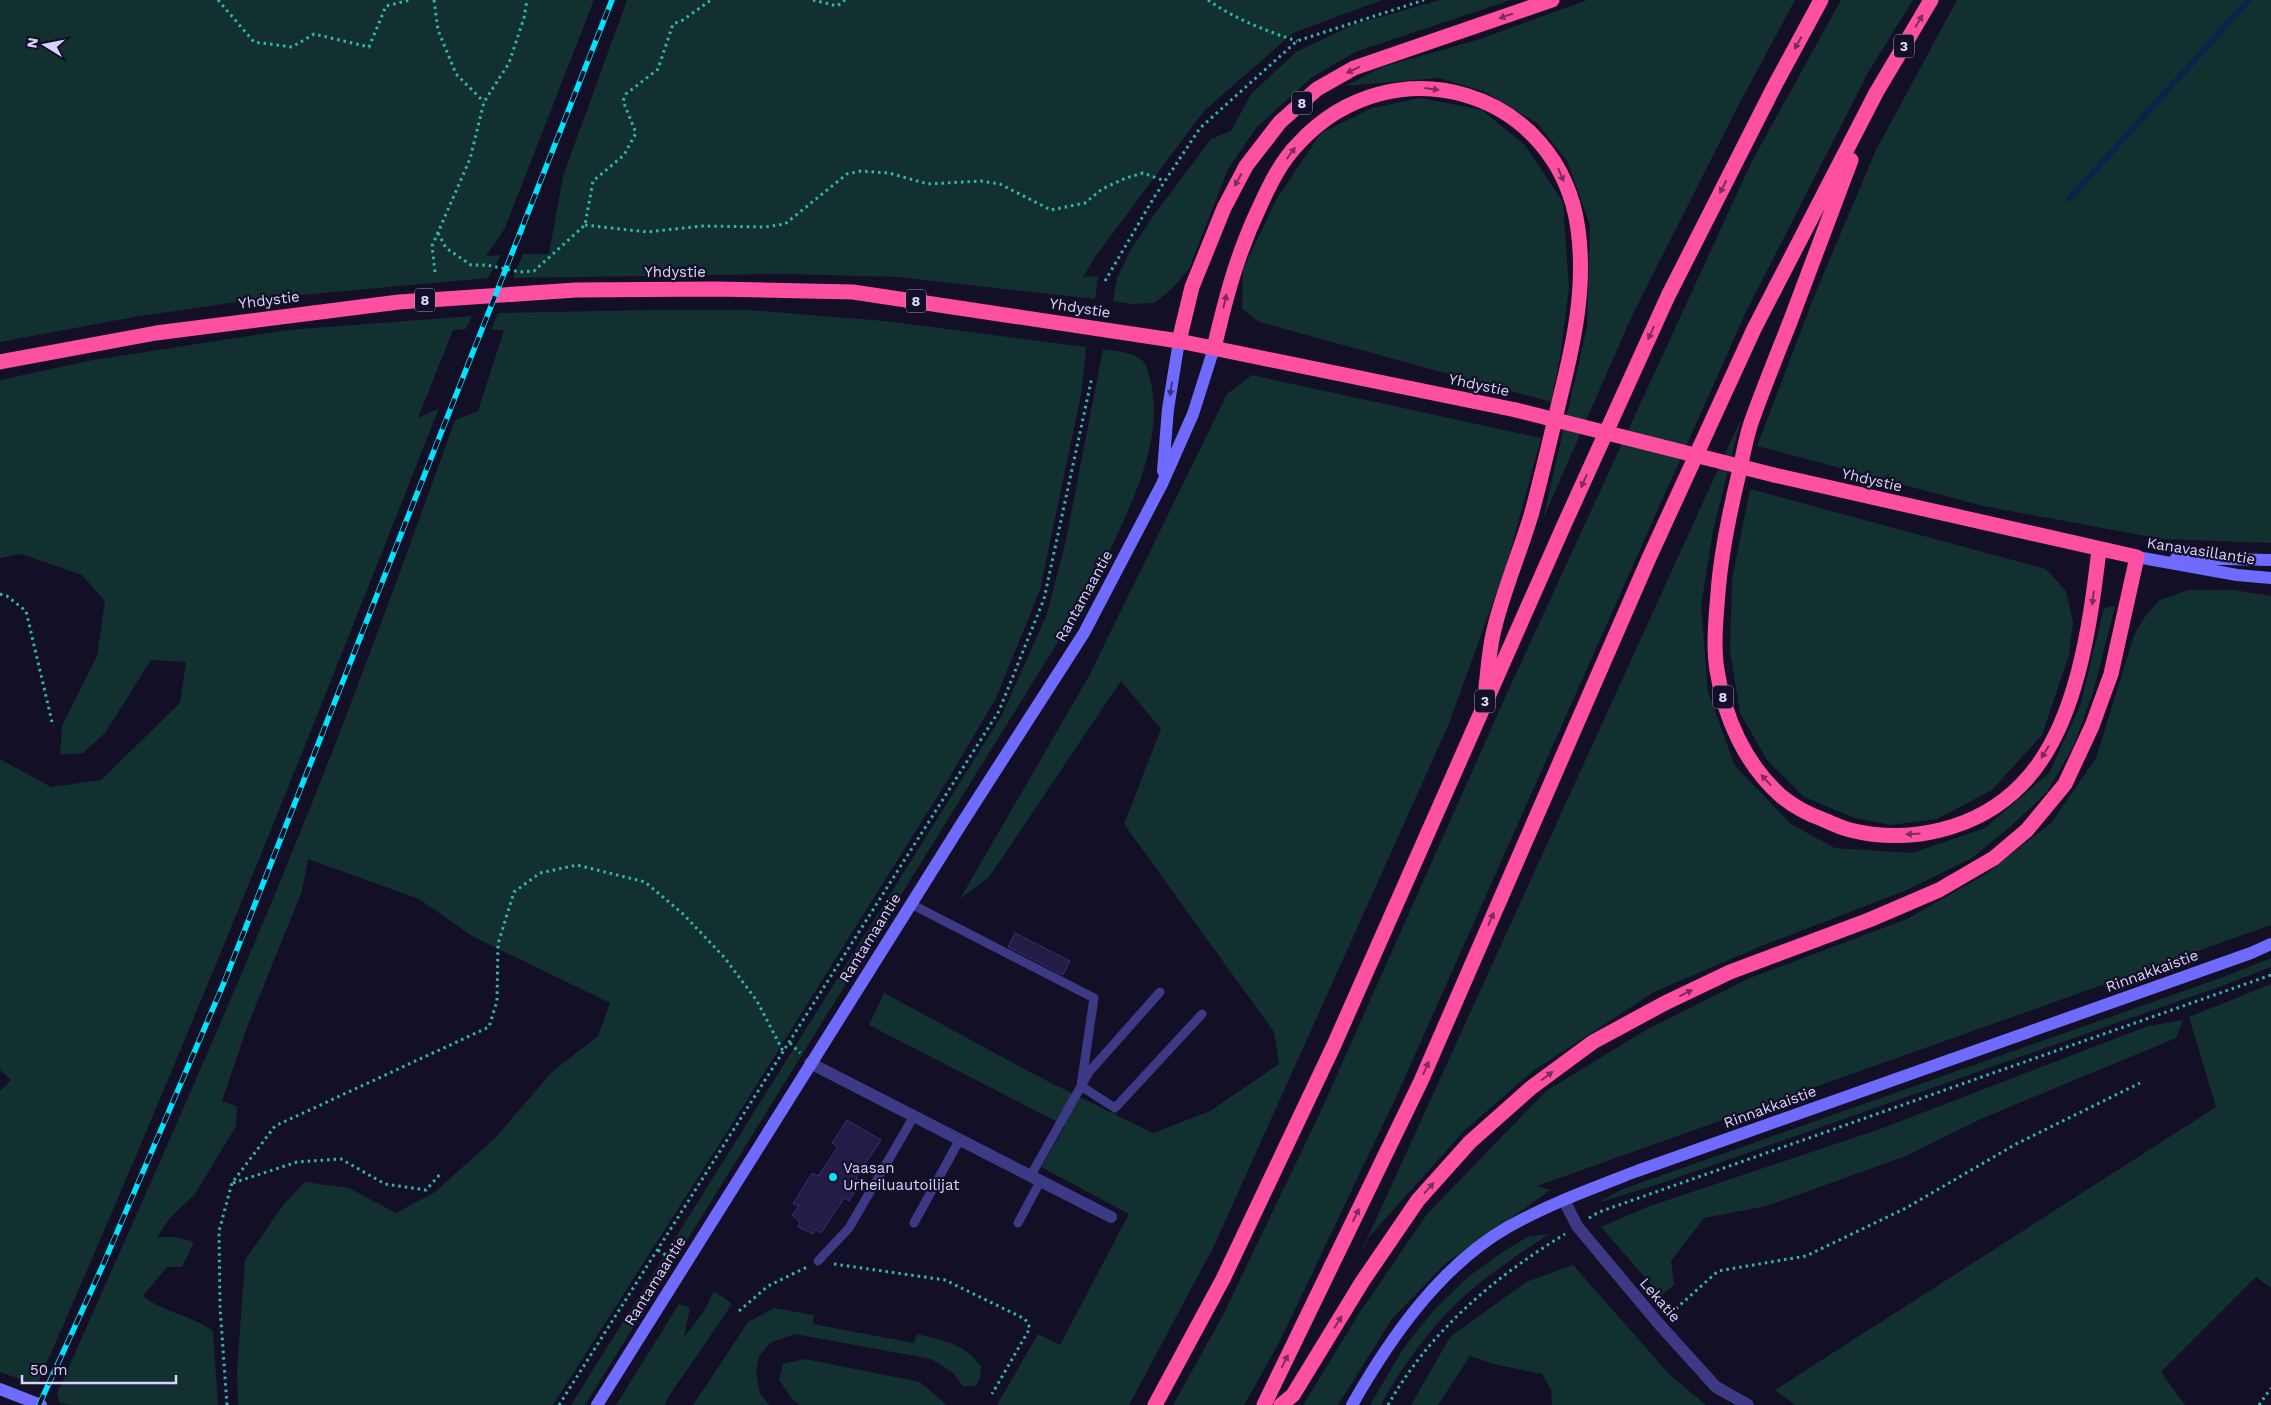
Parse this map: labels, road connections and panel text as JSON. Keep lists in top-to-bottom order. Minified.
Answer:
{"streets":{"highway":["3","8","Yhdystie"],"main road":["Kanavasillantie","Rantamaantie","Rinnakkaistie"],"street":["Lekatie"]},"crossings":[["3","8"],["8","Yhdystie"],["8","Rantamaantie"],["Yhdystie","Kanavasillantie"],["Yhdystie","Rantamaantie"],["Rinnakkaistie","Lekatie"]],"places":["Vaasan Urheiluautoilijat"],"scale_bar":"50 m","north":"left"}
